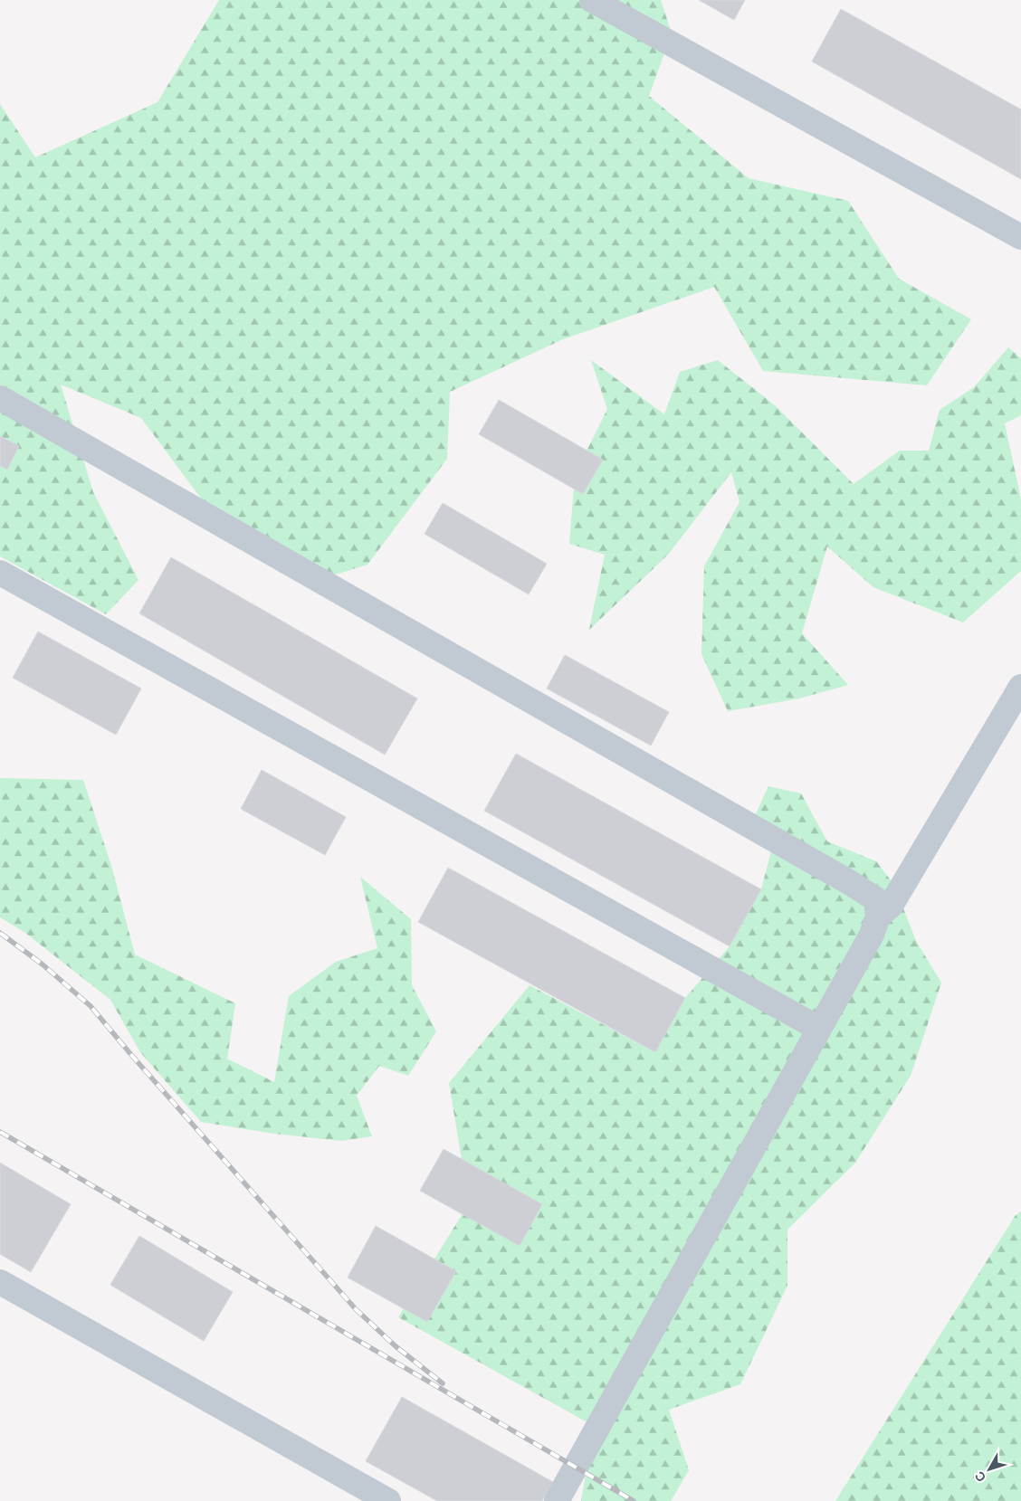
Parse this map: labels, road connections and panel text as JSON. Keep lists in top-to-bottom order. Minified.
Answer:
{"north":"bottom left"}
